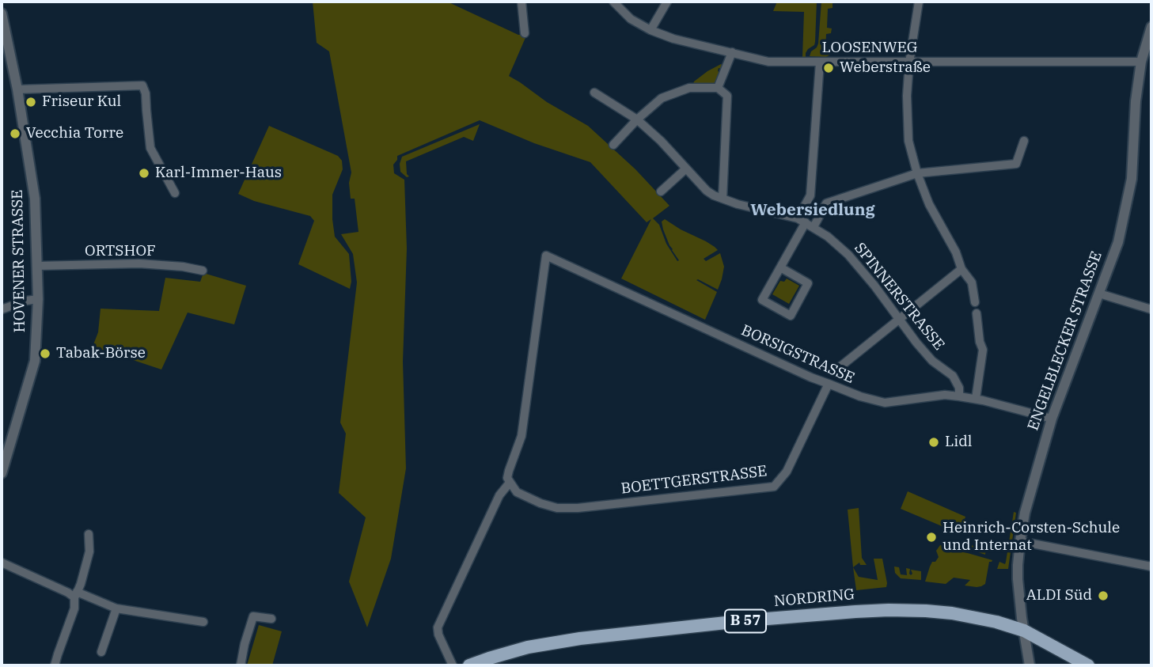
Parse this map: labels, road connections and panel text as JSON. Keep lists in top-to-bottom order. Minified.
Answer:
{"streets":{"main road":["NORDRING","B 57"],"street":["LOOSENWEG","ORTSHOF","HOVENER STRASSE","SPINNERSTRASSE","ENGELBLECKER STRASSE","BORSIGSTRASSE","BOETTGERSTRASSE"]},"crossings":[["LOOSENWEG","ENGELBLECKER STRASSE"],["ORTSHOF","HOVENER STRASSE"],["SPINNERSTRASSE","BORSIGSTRASSE"],["ENGELBLECKER STRASSE","BORSIGSTRASSE"],["ENGELBLECKER STRASSE","NORDRING"],["BORSIGSTRASSE","BOETTGERSTRASSE"]],"districts":["Webersiedlung"],"places":["Weberstraße","Friseur Kul","Vecchia Torre","Karl-Immer-Haus","Tabak-Börse","Lidl","Heinrich-Corsten-Schule und Internat","ALDI Süd"]}
